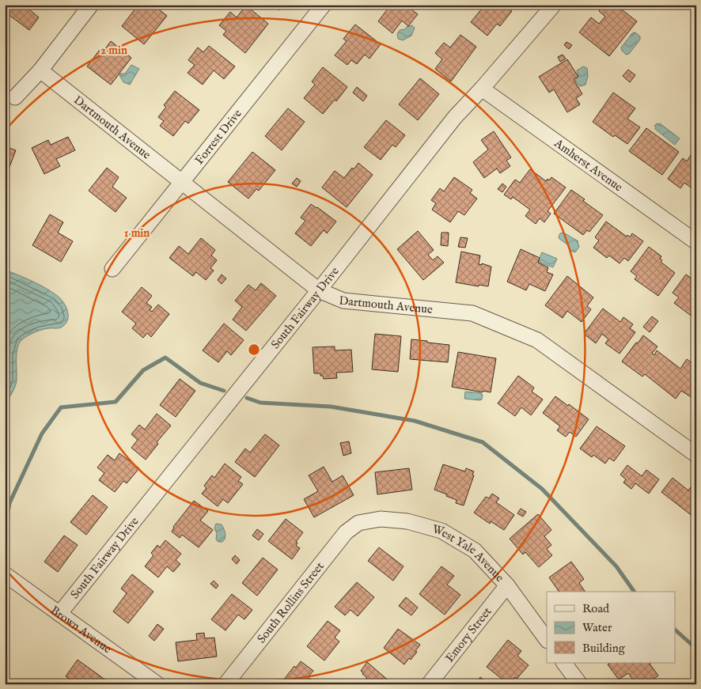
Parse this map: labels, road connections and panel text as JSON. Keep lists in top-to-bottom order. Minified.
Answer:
{"streets":{"street":["Dartmouth Avenue","Forrest Drive","Amherst Avenue","South Fairway Drive","West Yale Avenue","South Rollins Street","Brown Avenue","Emory Street"]},"crossings":[["Dartmouth Avenue","Forrest Drive"],["Dartmouth Avenue","South Fairway Drive"],["Amherst Avenue","South Fairway Drive"],["South Fairway Drive","Brown Avenue"],["West Yale Avenue","South Rollins Street"],["West Yale Avenue","Emory Street"]],"legend":["Road","Water","Building"],"rings":["2 min","1 min"]}
